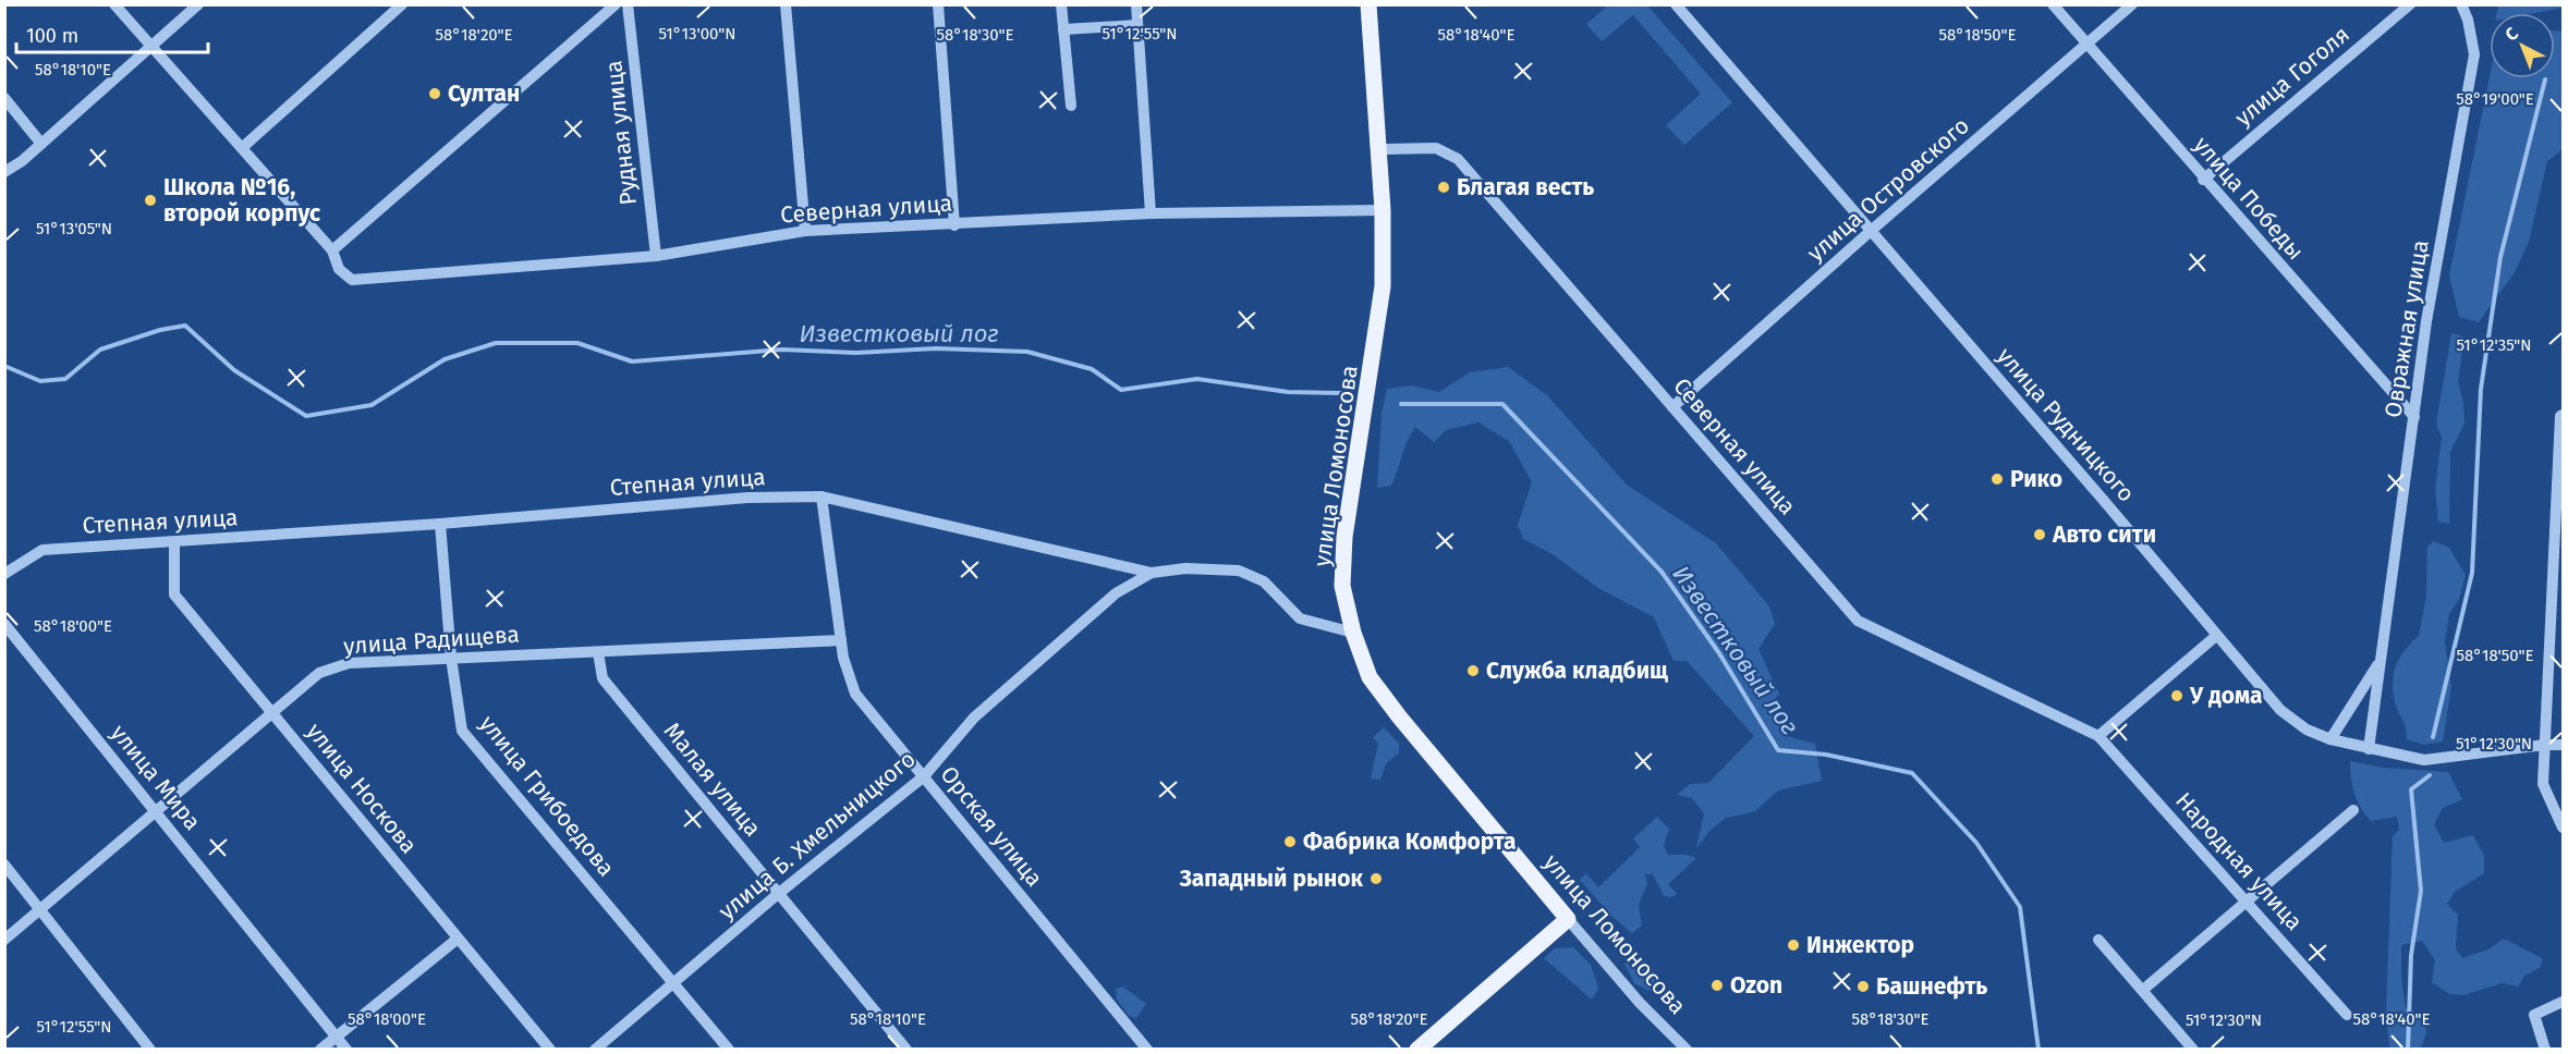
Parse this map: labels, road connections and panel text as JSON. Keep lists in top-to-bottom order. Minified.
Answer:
{"streets":{"main road":["улица Ломоносова"],"street":["улица Гоголя","Рудная улица","улица Островского","улица Победы","Северная улица","Овражная улица","улица Рудницкого","Степная улица","улица Радищева","улица Мира","Малая улица","улица Носкова","улица Грибоедова","Орская улица","улица Б. Хмельницкого","Народная улица"]},"crossings":[["улица Гоголя","улица Победы"],["Рудная улица","Северная улица"],["улица Островского","улица Победы"],["улица Островского","Северная улица"],["улица Островского","улица Рудницкого"],["улица Победы","Овражная улица"],["Северная улица","улица Ломоносова"],["Северная улица","Народная улица"],["Овражная улица","улица Рудницкого"],["улица Ломоносова","Степная улица"],["Степная улица","улица Носкова"],["Степная улица","улица Грибоедова"],["Степная улица","Орская улица"],["Степная улица","улица Б. Хмельницкого"],["улица Радищева","улица Мира"],["улица Радищева","Малая улица"],["улица Радищева","улица Носкова"],["улица Радищева","улица Грибоедова"],["улица Радищева","Орская улица"],["Малая улица","улица Б. Хмельницкого"],["улица Грибоедова","улица Б. Хмельницкого"],["Орская улица","улица Б. Хмельницкого"]],"water":["Известковый лог"],"places":["Султан","Благая весть","Школа №16, второй корпус","Рико","Авто сити","Служба кладбищ","У дома","Фабрика Комфорта","Западный рынок","Инжектор","Ozon","Башнефть"],"scale_bar":"100 m","north":"top left","coordinates":["51°13'00\"N","51°12'55\"N","58°18'50\"E","58°18'20\"E","58°18'30\"E","58°18'40\"E","58°18'10\"E","58°19'00\"E","51°13'05\"N","51°12'35\"N","58°18'00\"E","51°12'30\"N"]}
